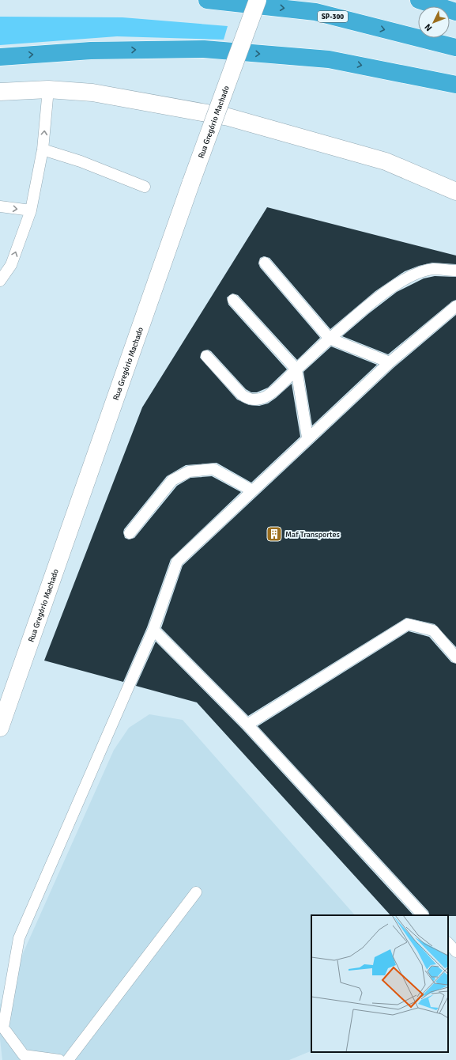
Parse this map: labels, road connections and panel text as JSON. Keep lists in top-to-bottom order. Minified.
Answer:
{"streets":{"highway":["SP-300"],"main road":["Rua Gregório Machado"]},"places":{"building":["Maf Transportes"]},"north":"bottom left"}
